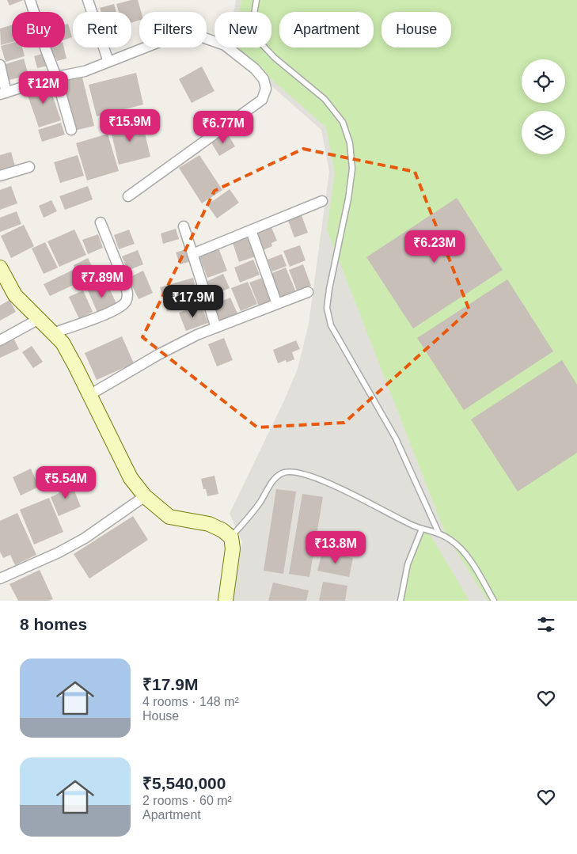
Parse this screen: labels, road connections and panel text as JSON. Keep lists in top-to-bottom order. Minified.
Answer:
{"page":{"chip":["Buy","Rent","Filters","New","Apartment","House"],"price":["₹12M","₹15.9M","₹6.77M","₹6.23M","₹7.89M","₹17.9M","₹5.54M","₹13.8M"],"heading":"8 homes","list":[{"name":"₹17.9M","note":"4 rooms · 148 m² · House"},{"name":"₹5,540,000","note":"2 rooms · 60 m² · Apartment"}]}}
